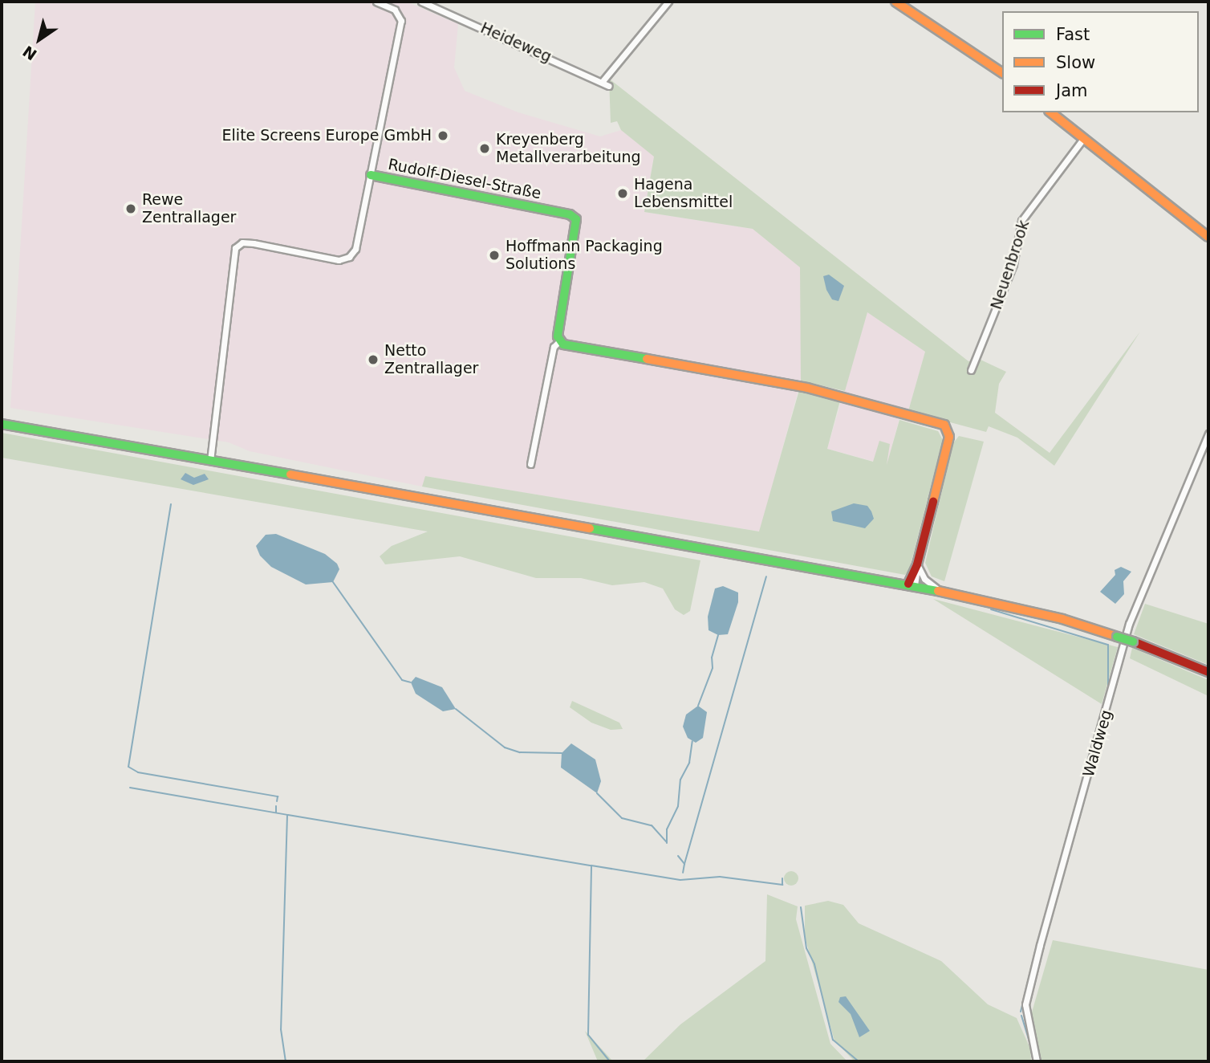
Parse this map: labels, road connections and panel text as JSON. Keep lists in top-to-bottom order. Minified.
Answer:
{"streets":{"street":["Heideweg","Rudolf-Diesel-Straße","Neuenbrook","Waldweg"]},"places":["Elite Screens Europe GmbH","Kreyenberg Metallverarbeitung","Hagena Lebensmittel","Rewe Zentrallager","Hoffmann Packaging Solutions","Netto Zentrallager"],"legend":["Fast","Slow","Jam"],"north":"bottom left"}
